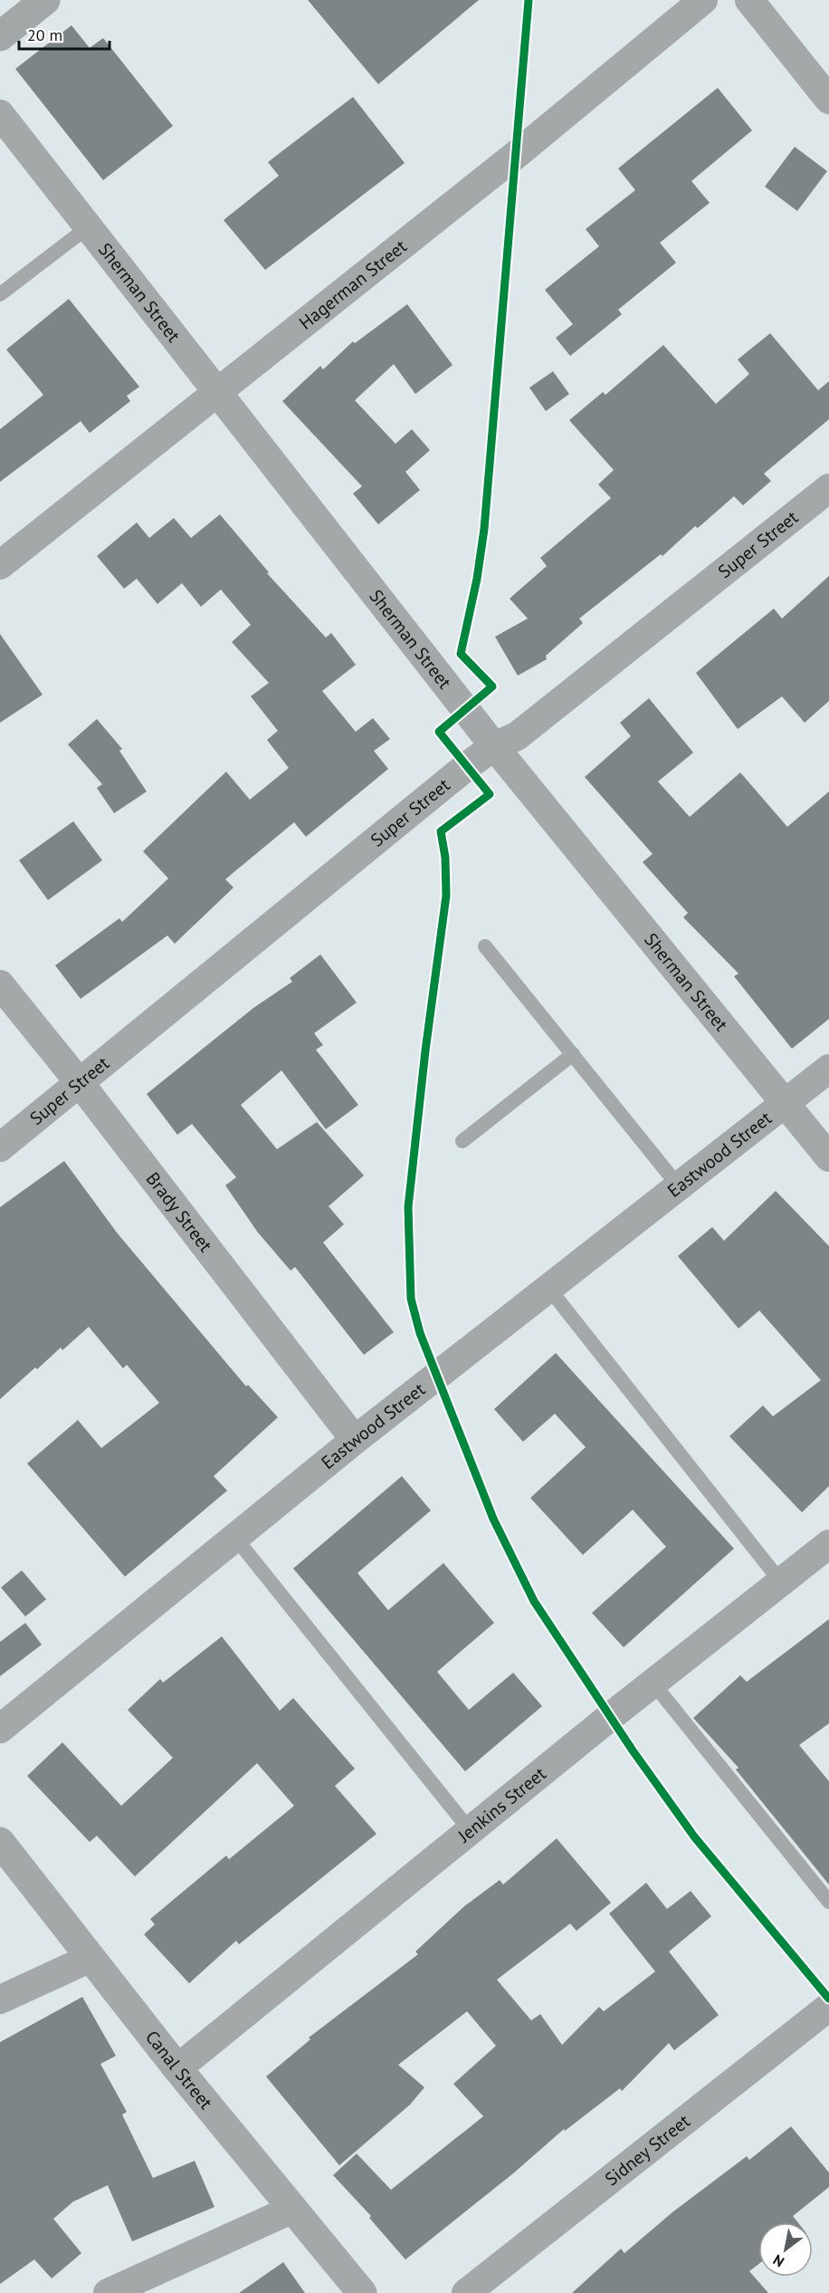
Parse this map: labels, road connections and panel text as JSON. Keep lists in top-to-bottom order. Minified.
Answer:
{"streets":{"street":["Hagerman Street","Sherman Street","Super Street","Eastwood Street","Brady Street","Jenkins Street","Canal Street","Sidney Street"]},"crossings":[["Hagerman Street","Sherman Street"],["Sherman Street","Super Street"],["Sherman Street","Eastwood Street"],["Super Street","Brady Street"],["Eastwood Street","Brady Street"],["Jenkins Street","Canal Street"]],"scale_bar":"20 m","north":"bottom left"}
